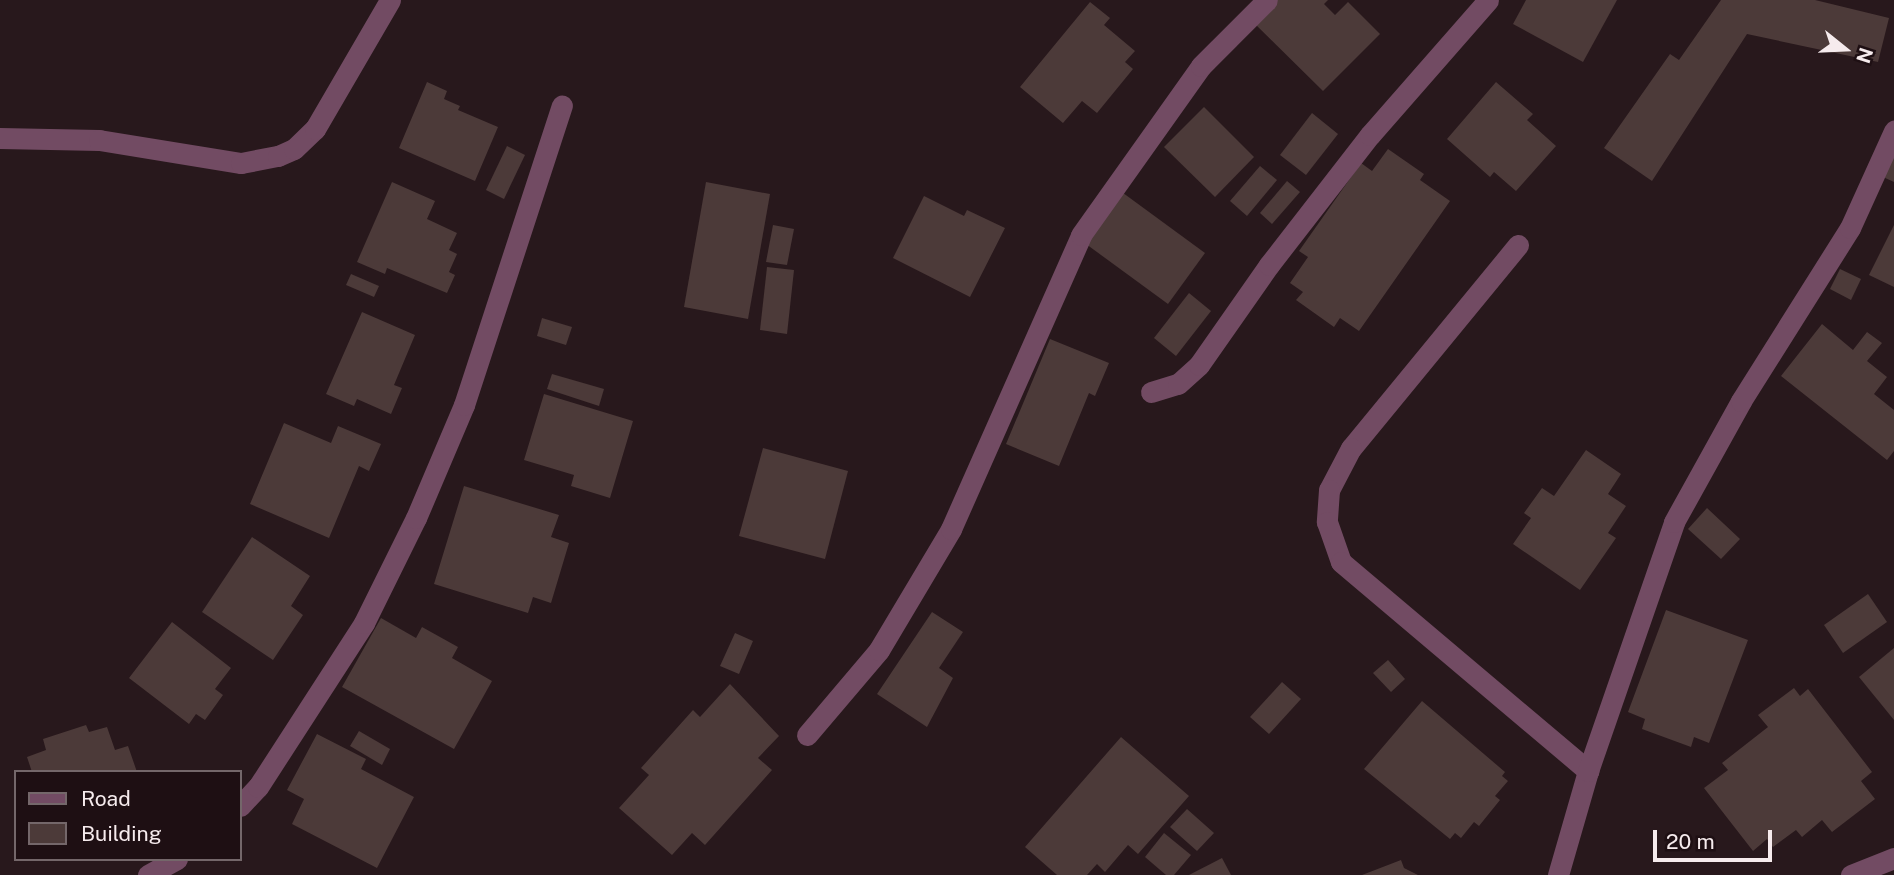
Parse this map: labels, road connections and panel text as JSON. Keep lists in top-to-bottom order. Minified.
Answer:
{"legend":["Road","Building"],"scale_bar":"20 m","north":"right"}
